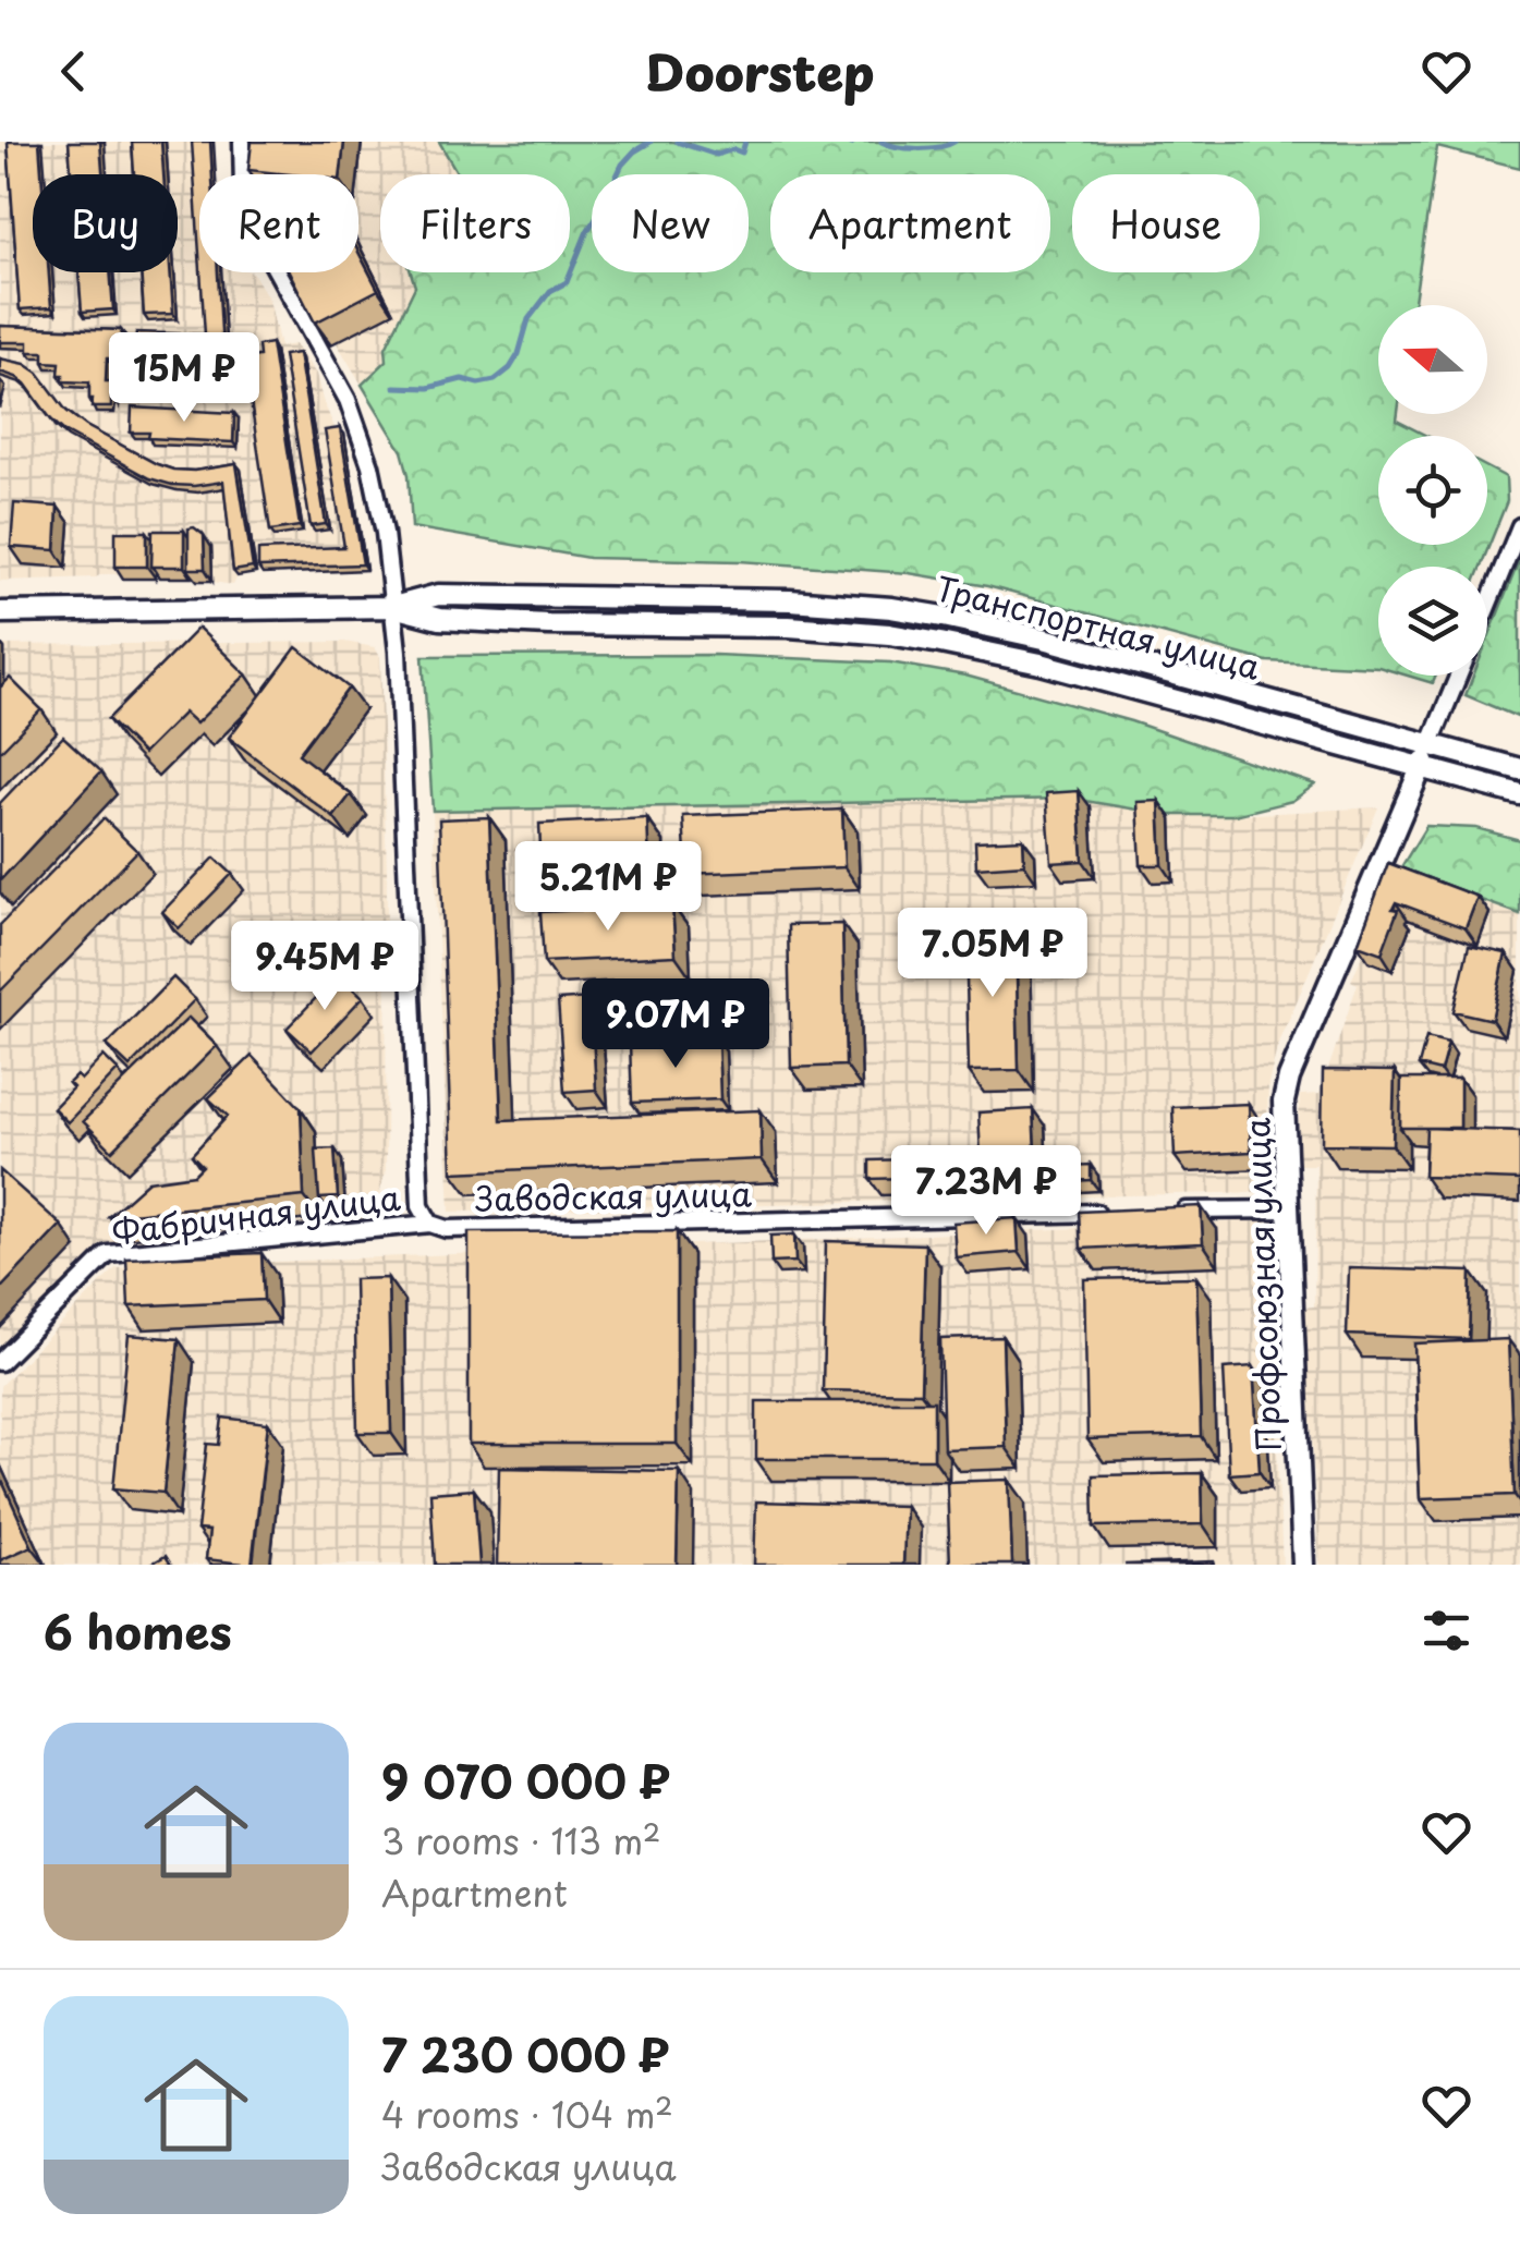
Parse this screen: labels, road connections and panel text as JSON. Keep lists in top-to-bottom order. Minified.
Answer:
{"streets":{"street":["Транспортная улица","Заводская улица","Фабричная улица","Профсоюзная улица"]},"crossings":[["Транспортная улица","Заводская улица"],["Транспортная улица","Профсоюзная улица"],["Заводская улица","Фабричная улица"]],"north":"left","page":{"header":"Doorstep","chip":["Buy","Rent","Filters","New","Apartment","House"],"price":["15M ₽","5.21M ₽","7.05M ₽","9.45M ₽","9.07M ₽","7.23M ₽"],"heading":"6 homes","list":[{"name":"9 070 000 ₽","note":"3 rooms · 113 m² · Apartment"},{"name":"7 230 000 ₽","note":"4 rooms · 104 m² · Заводская улица"}]}}
